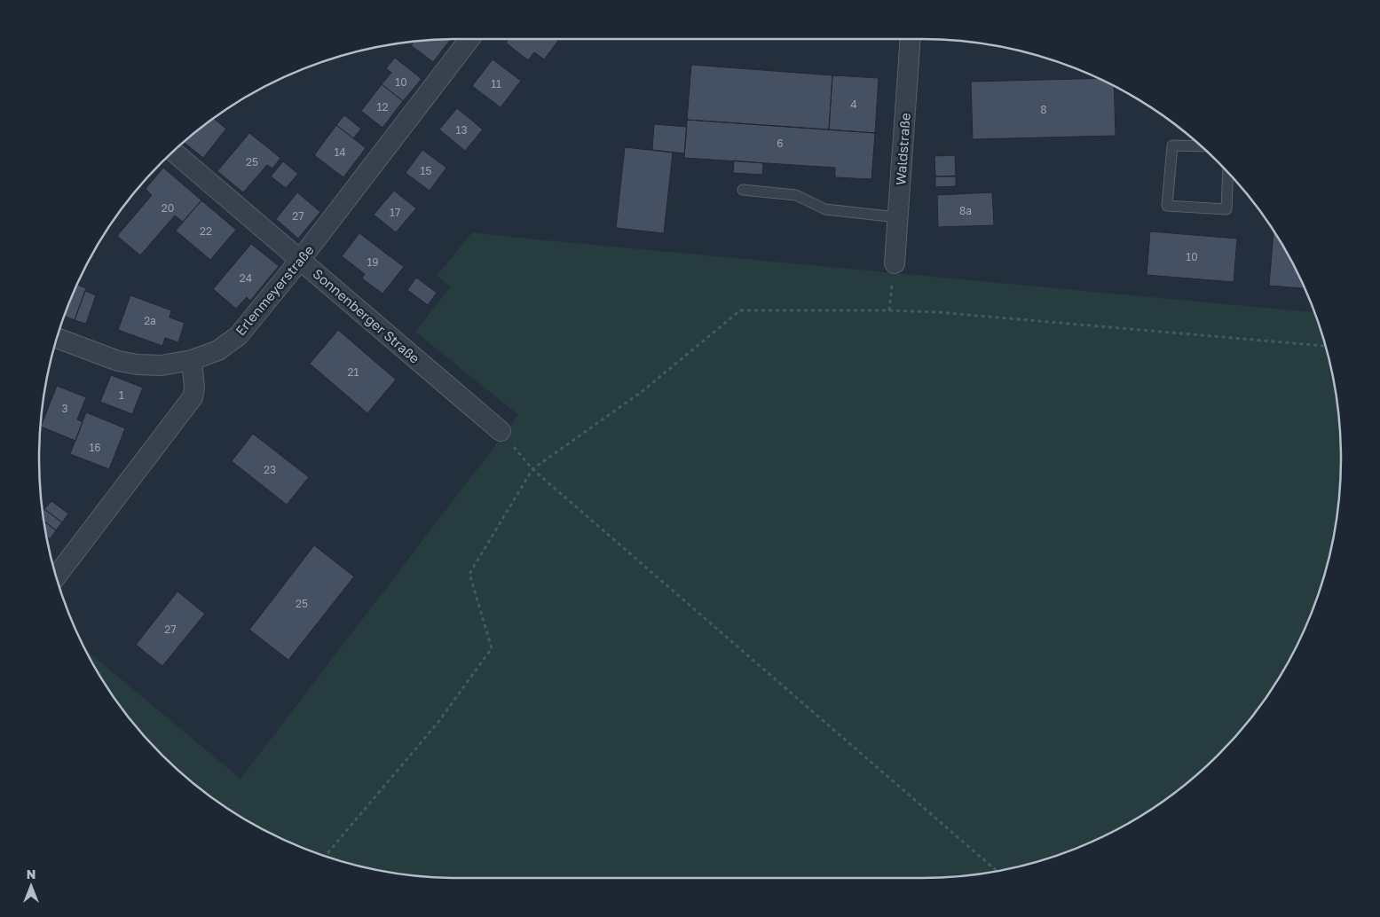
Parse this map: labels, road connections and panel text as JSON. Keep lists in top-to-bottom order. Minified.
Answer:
{"streets":{"street":["Waldstraße","Erlenmeyerstraße","Sonnenberger Straße"]},"crossings":[["Erlenmeyerstraße","Sonnenberger Straße"]],"house_numbers":["10","11","4","12","8","13","6","14","25","15","20","8a","17","27","22","10","19","24","2a","21","1","3","16","23","25","27"],"north":"top"}
